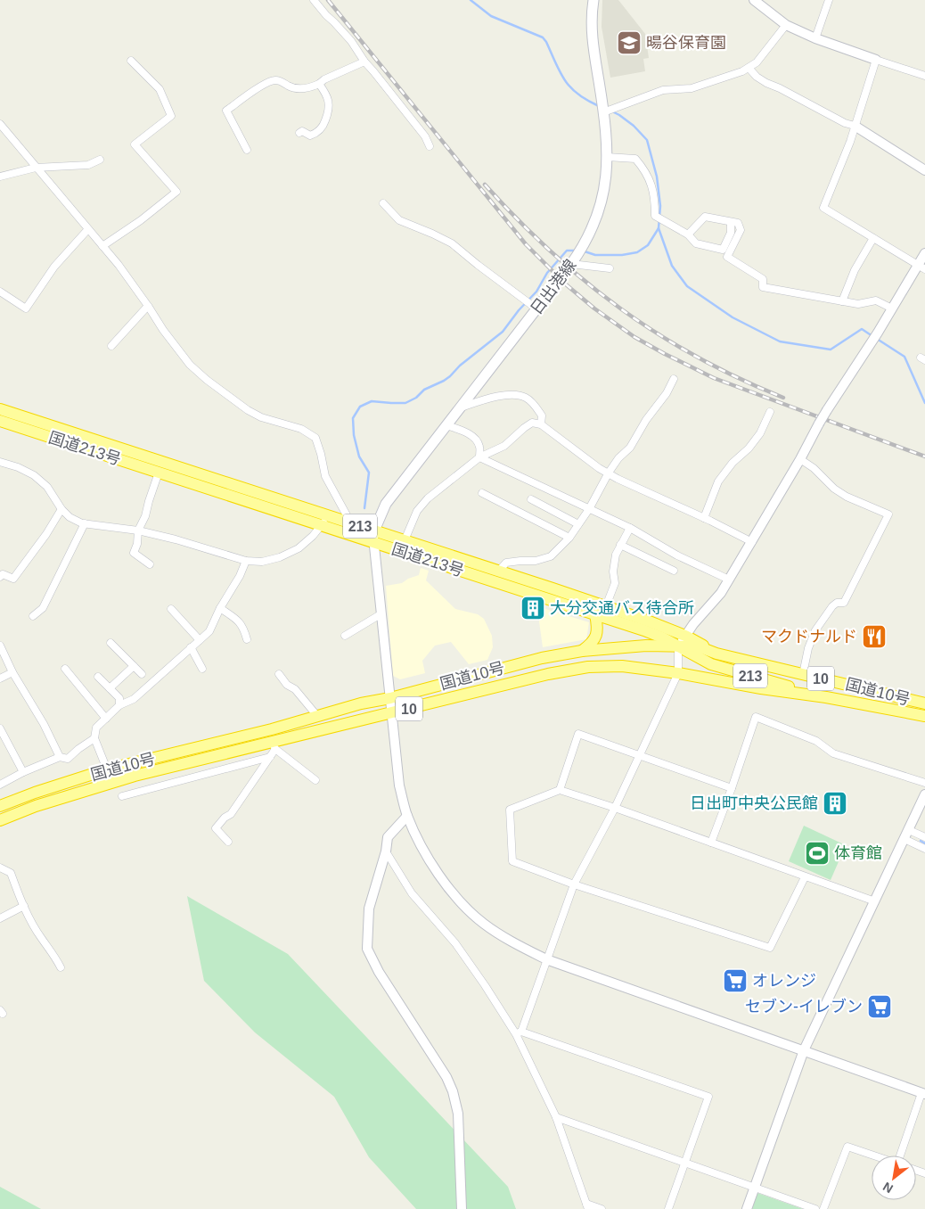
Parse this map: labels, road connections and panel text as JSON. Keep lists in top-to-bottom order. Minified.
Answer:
{"streets":{"highway":["国道213号","213","国道10号","10"],"main road":["日出港線"]},"crossings":[["日出港線","国道213号"],["国道213号","国道10号"]],"places":{"school or university":["暘谷保育園"],"building":["大分交通バス待合所","日出町中央公民館"],"restaurant":["マクドナルド"],"sports":["体育館"],"supermarket":["オレンジ","セブン-イレブン"]},"north":"bottom left"}
